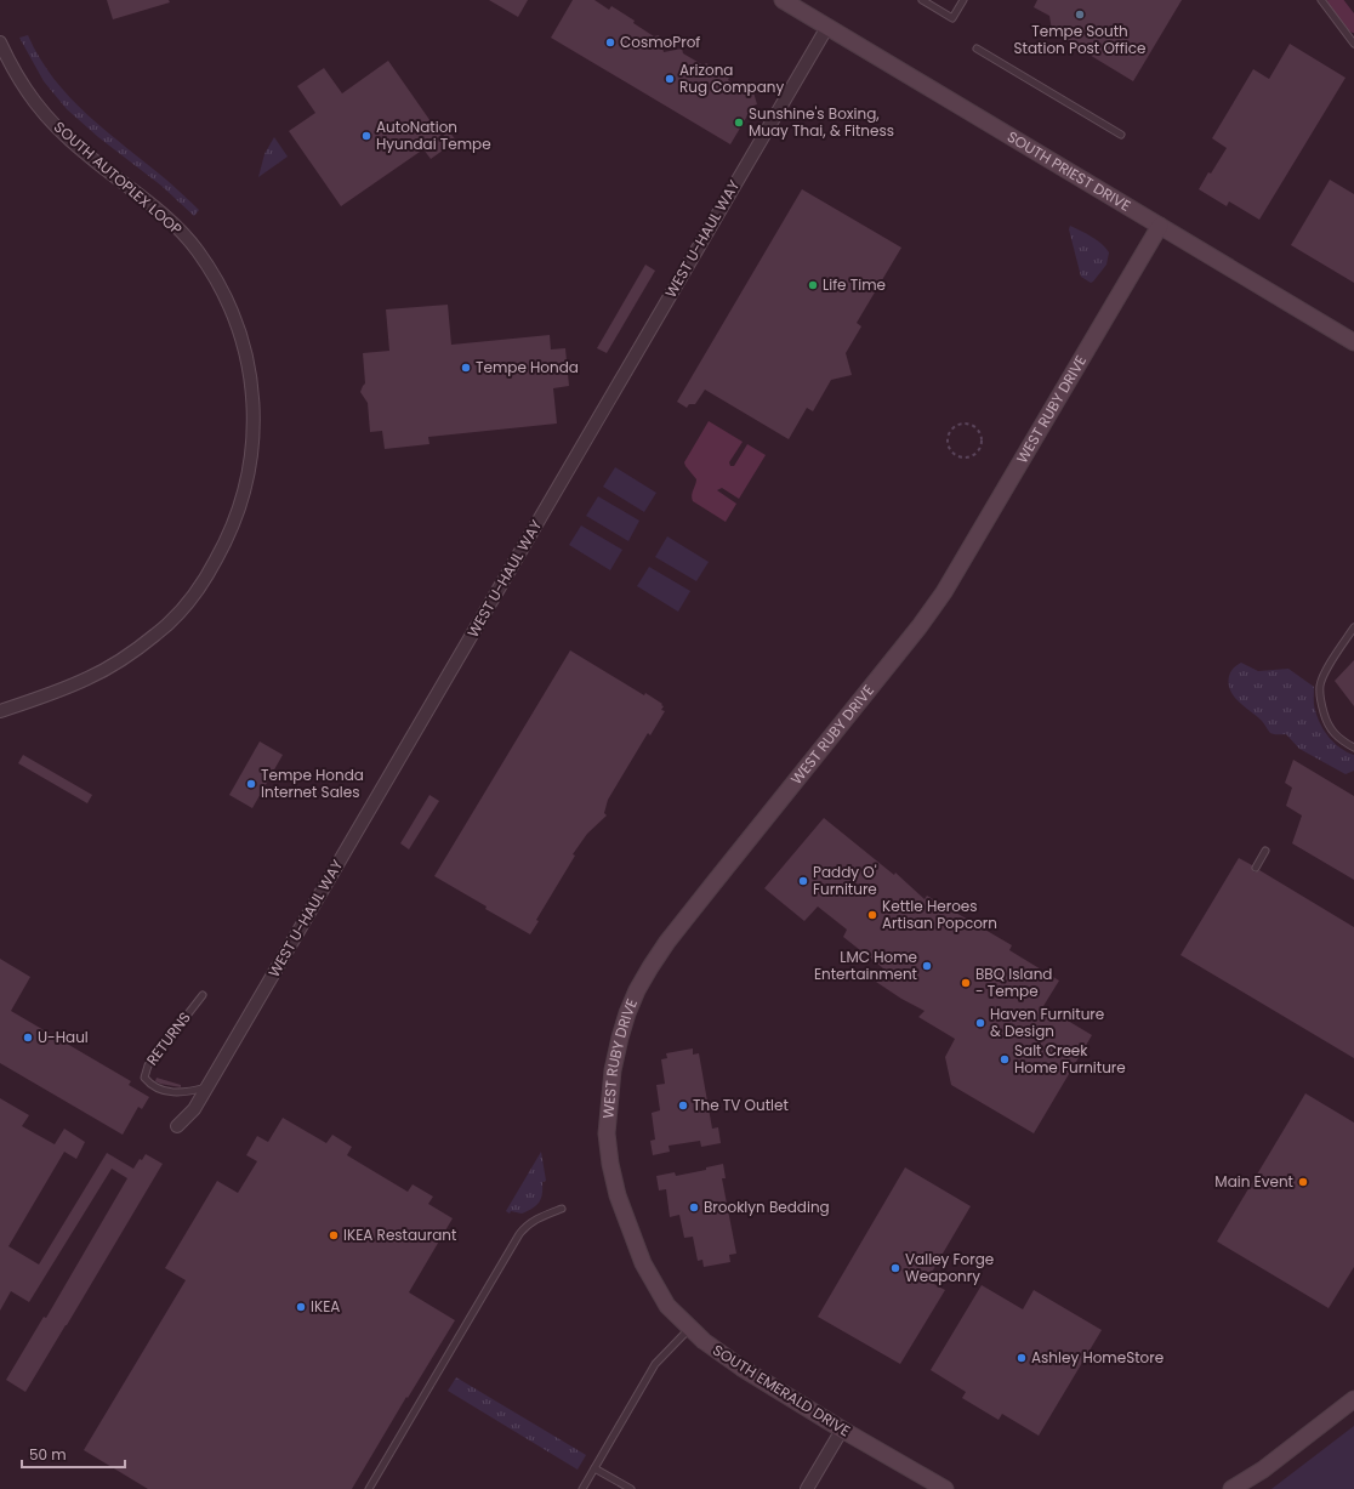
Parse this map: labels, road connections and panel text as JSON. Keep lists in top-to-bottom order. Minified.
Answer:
{"streets":{"street":["SOUTH PRIEST DRIVE","SOUTH AUTOPLEX LOOP","WEST U-HAUL WAY","WEST RUBY DRIVE","SOUTH EMERALD DRIVE"],"lane":["RETURNS"]},"crossings":[["SOUTH PRIEST DRIVE","WEST U-HAUL WAY"],["SOUTH PRIEST DRIVE","WEST RUBY DRIVE"],["WEST U-HAUL WAY","RETURNS"],["WEST RUBY DRIVE","SOUTH EMERALD DRIVE"]],"places":["Tempe South Station Post Office","CosmoProf","Arizona Rug Company","Sunshine's Boxing, Muay Thai, & Fitness","AutoNation Hyundai Tempe","Life Time","Tempe Honda","Tempe Honda Internet Sales","Paddy O' Furniture","Kettle Heroes Artisan Popcorn","LMC Home Entertainment","BBQ Island - Tempe","Haven Furniture & Design","U-Haul","Salt Creek Home Furniture","The TV Outlet","Main Event","Brooklyn Bedding","IKEA Restaurant","Valley Forge Weaponry","IKEA","Ashley HomeStore"],"scale_bar":"50 m"}
